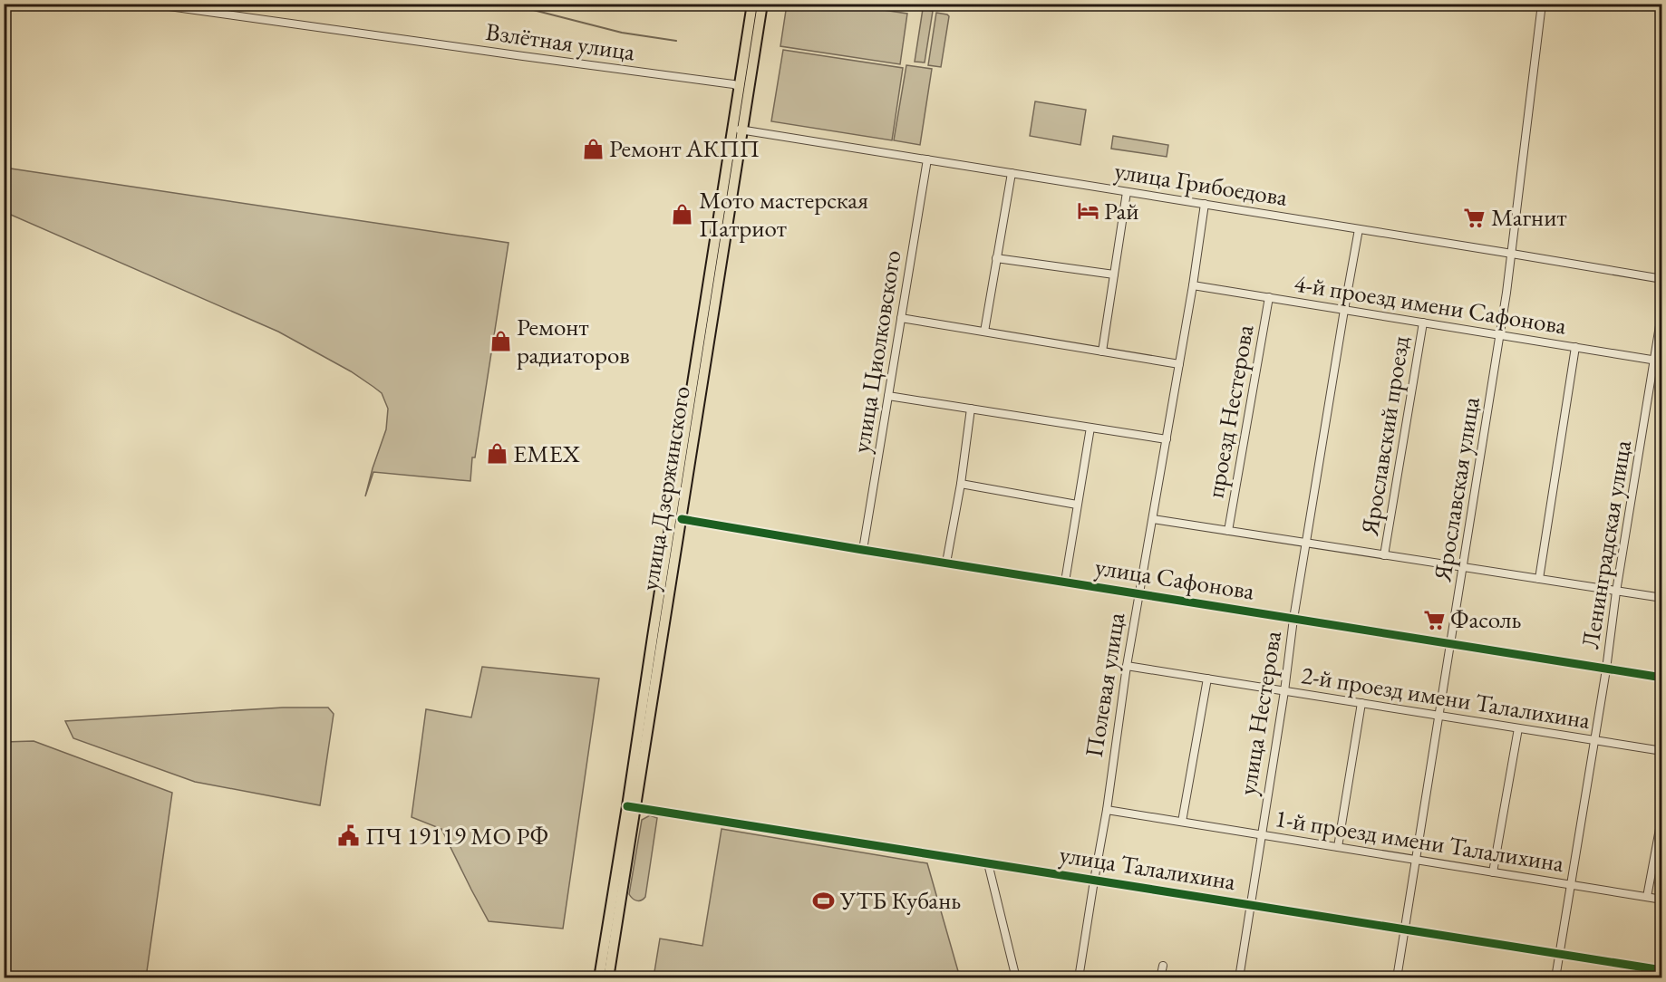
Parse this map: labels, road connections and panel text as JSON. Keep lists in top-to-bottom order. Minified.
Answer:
{"streets":{"main road":["улица Дзержинского"],"street":["Взлётная улица","улица Грибоедова","4-й проезд имени Сафонова","улица Циолковского","проезд Нестерова","Ярославский проезд","Ярославская улица","Ленинградская улица","улица Сафонова","Полевая улица","2-й проезд имени Талалихина","улица Нестерова","1-й проезд имени Талалихина","улица Талалихина"]},"crossings":[["Взлётная улица","улица Дзержинского"],["улица Грибоедова","улица Циолковского"],["улица Грибоедова","улица Дзержинского"],["улица Грибоедова","Ярославская улица"],["улица Грибоедова","Полевая улица"],["улица Грибоедова","улица Нестерова"],["4-й проезд имени Сафонова","проезд Нестерова"],["4-й проезд имени Сафонова","Ярославский проезд"],["4-й проезд имени Сафонова","Ярославская улица"],["4-й проезд имени Сафонова","Ленинградская улица"],["4-й проезд имени Сафонова","Полевая улица"],["4-й проезд имени Сафонова","улица Нестерова"],["улица Циолковского","улица Сафонова"],["улица Дзержинского","улица Сафонова"],["улица Дзержинского","улица Талалихина"],["Ярославская улица","улица Сафонова"],["Ярославская улица","2-й проезд имени Талалихина"],["Ярославская улица","1-й проезд имени Талалихина"],["Ярославская улица","улица Талалихина"],["Ленинградская улица","улица Сафонова"],["Ленинградская улица","2-й проезд имени Талалихина"],["Ленинградская улица","1-й проезд имени Талалихина"],["Ленинградская улица","улица Талалихина"],["улица Сафонова","Полевая улица"],["улица Сафонова","улица Нестерова"],["Полевая улица","2-й проезд имени Талалихина"],["Полевая улица","1-й проезд имени Талалихина"],["Полевая улица","улица Талалихина"],["2-й проезд имени Талалихина","улица Нестерова"],["улица Нестерова","1-й проезд имени Талалихина"],["улица Нестерова","улица Талалихина"]],"places":{"shop":["Ремонт АКПП","Мото мастерская Патриот","Ремонт радиаторов","EMEX"],"hotel":["Рай"],"supermarket":["Магнит","Фасоль"],"public building":["ПЧ 19119 МО РФ"],"sports":["УТБ Кубань"]}}
